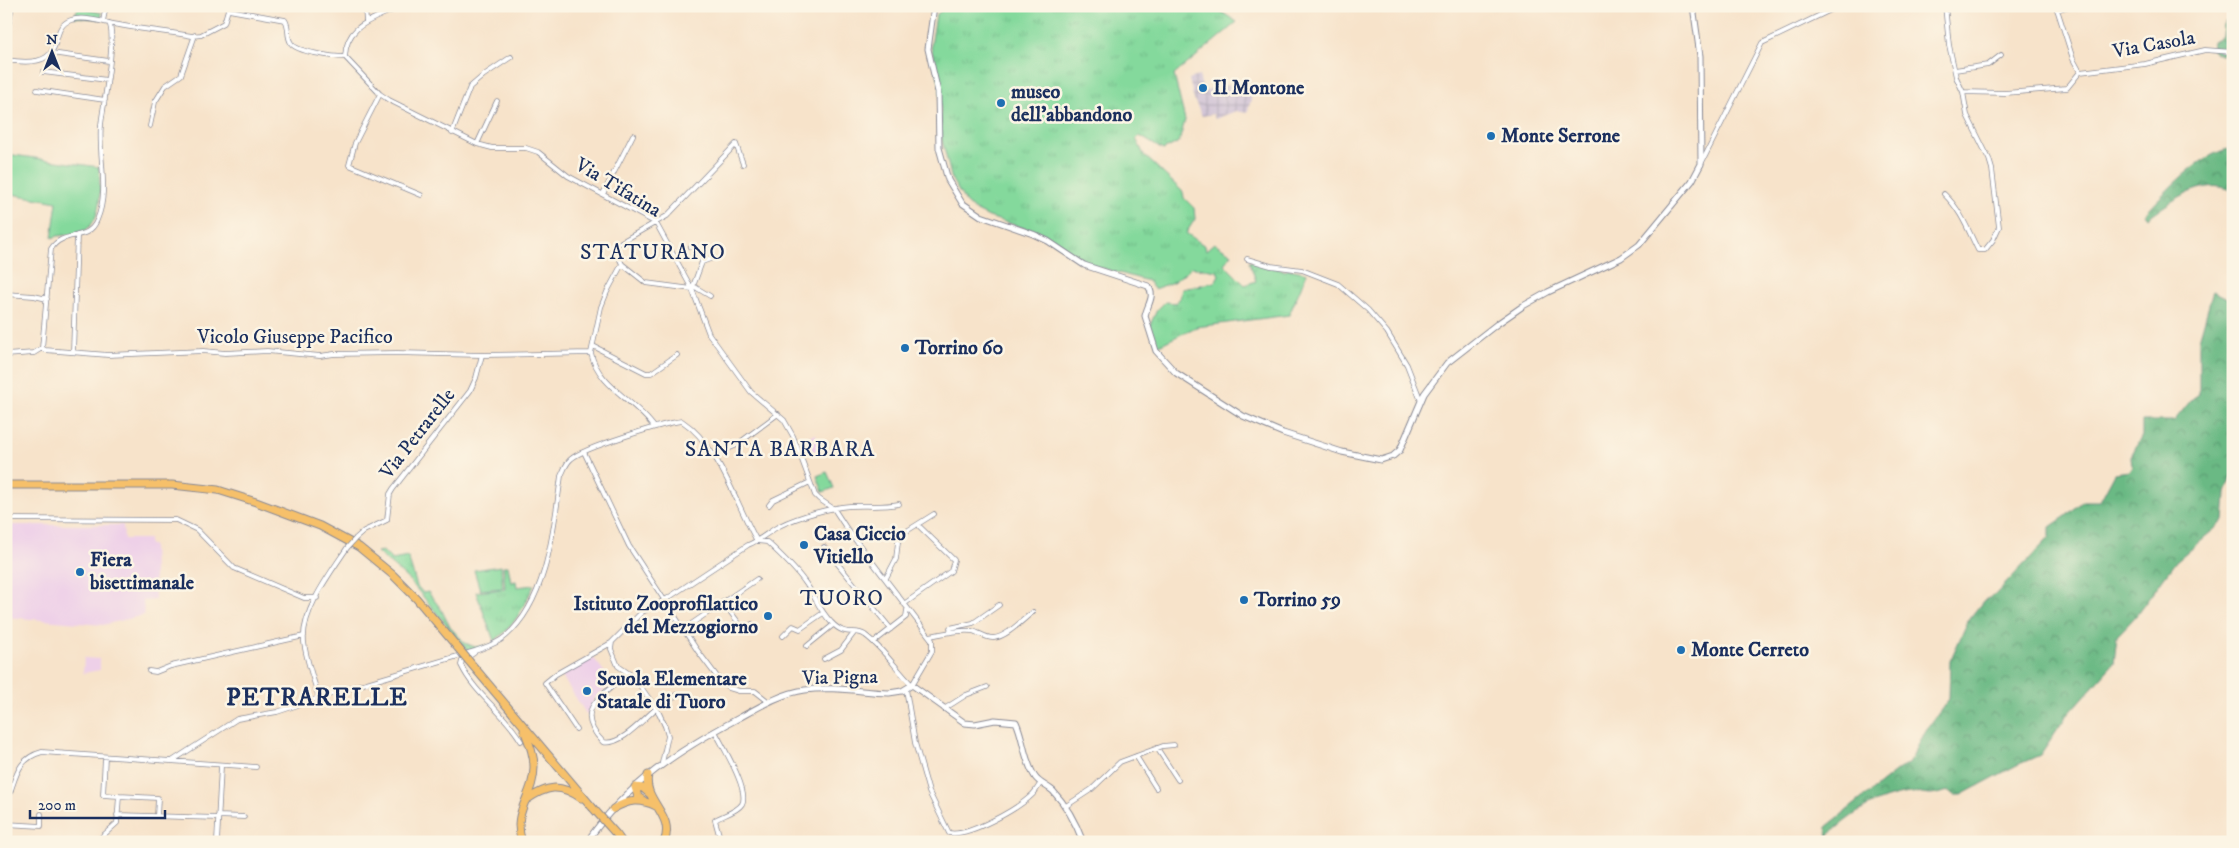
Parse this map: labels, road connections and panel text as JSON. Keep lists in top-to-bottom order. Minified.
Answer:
{"streets":{"street":["Via Casola","Via Tifatina","Vicolo Giuseppe Pacifico","Via Petrarelle","Via Pigna"]},"crossings":[["Vicolo Giuseppe Pacifico","Via Petrarelle"]],"districts":["STATURANO","SANTA BARBARA","TUORO","PETRARELLE"],"places":["Il Montone","museo dell'abbandono","Monte Serrone","Torrino 60","Casa Ciccio Vitiello","Fiera bisettimanale","Torrino 59","Istituto Zooprofilattico del Mezzogiorno","Monte Cerreto","Scuola Elementare Statale di Tuoro"],"scale_bar":"200 m","north":"top"}
